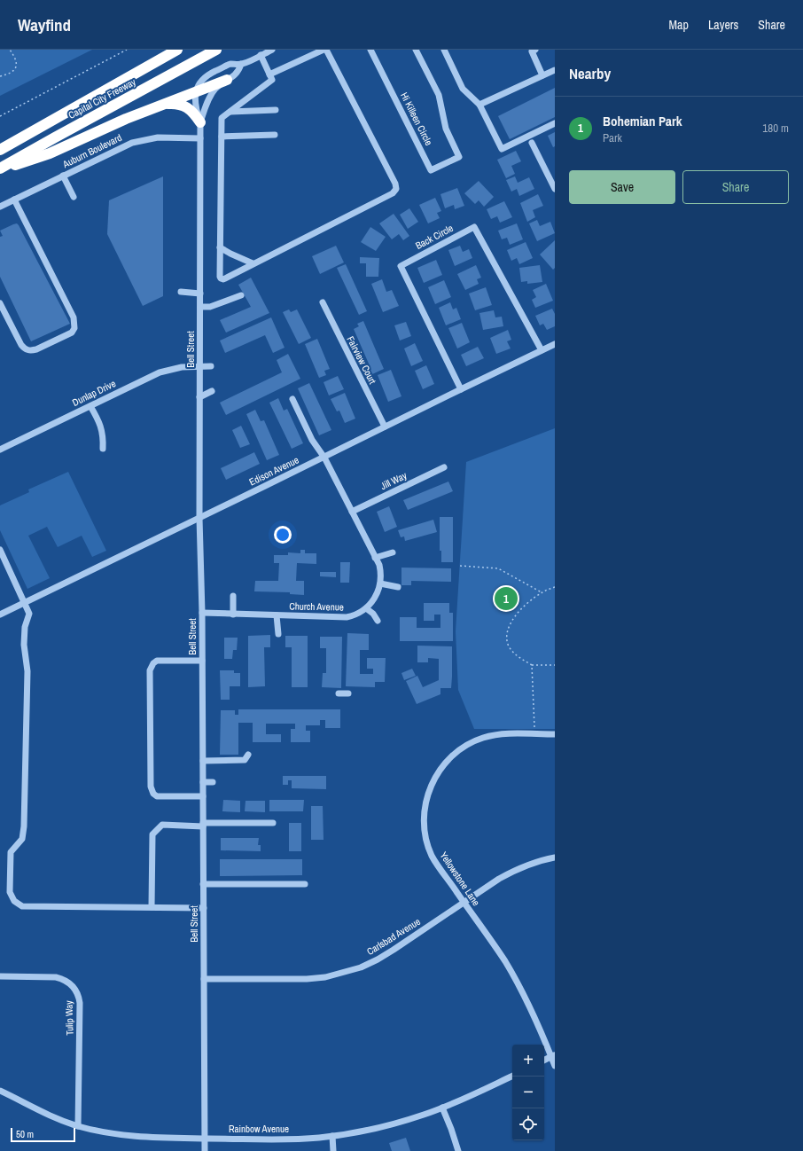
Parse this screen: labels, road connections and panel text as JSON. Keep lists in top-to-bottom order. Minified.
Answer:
{"streets":{"highway":["Capital City Freeway"],"street":["Hi Killeen Circle","Auburn Boulevard","Back Circle","Bell Street","Fairview Court","Dunlap Drive","Edison Avenue","Jill Way","Church Avenue","Yellowstone Lane","Carlsbad Avenue","Tulip Way","Rainbow Avenue"]},"crossings":[["Auburn Boulevard","Bell Street"],["Back Circle","Edison Avenue"],["Bell Street","Dunlap Drive"],["Bell Street","Edison Avenue"],["Bell Street","Church Avenue"],["Bell Street","Carlsbad Avenue"],["Bell Street","Rainbow Avenue"],["Fairview Court","Edison Avenue"],["Edison Avenue","Church Avenue"],["Jill Way","Church Avenue"],["Yellowstone Lane","Carlsbad Avenue"],["Tulip Way","Rainbow Avenue"]],"scale_bar":"50 m","page":{"header":"Wayfind","nav":["Map","Layers","Share"],"heading":"Nearby","list":[{"mark":"1","name":"Bohemian Park","note":"Park","value":"180 m"}],"buttons":["Save","Share"],"pins":"1","map_buttons":["+","−"],"scale":"50 m"}}
